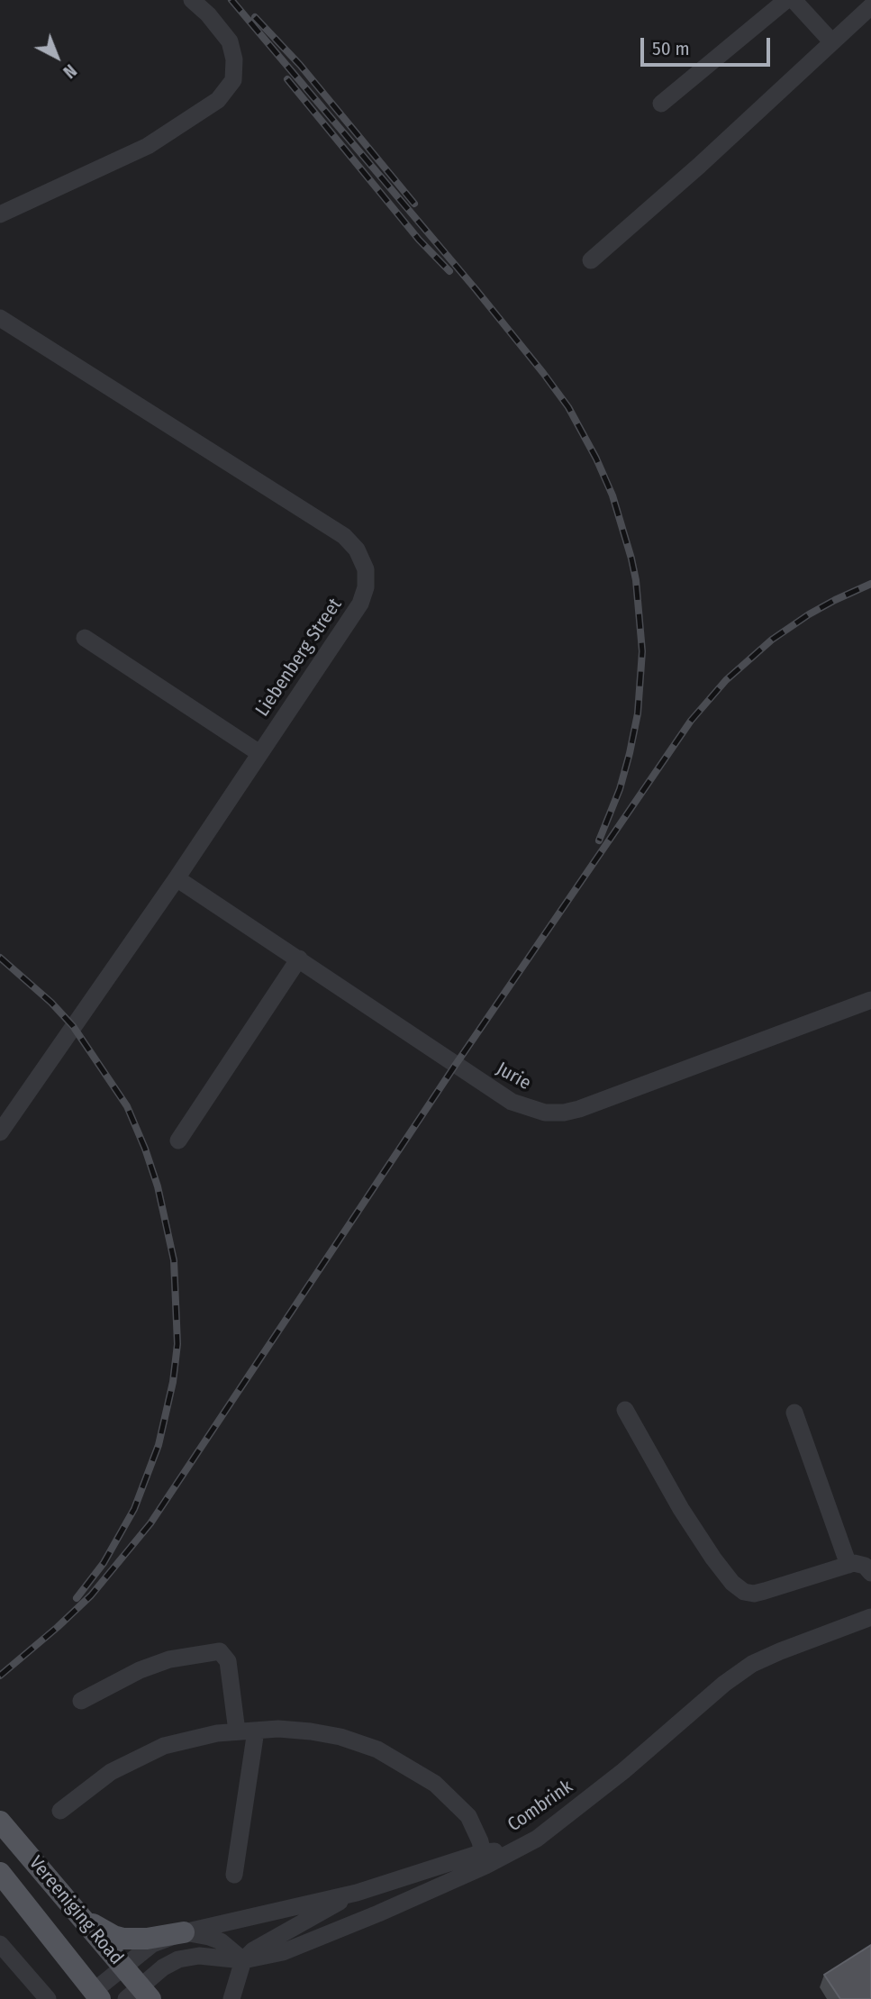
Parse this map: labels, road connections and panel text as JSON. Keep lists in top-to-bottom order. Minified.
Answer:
{"streets":{"main road":["Vereeniging Road"],"street":["Liebenberg Street","Jurie","Combrink"]},"crossings":[["Liebenberg Street","Jurie"]],"scale_bar":"50 m","north":"bottom right"}
